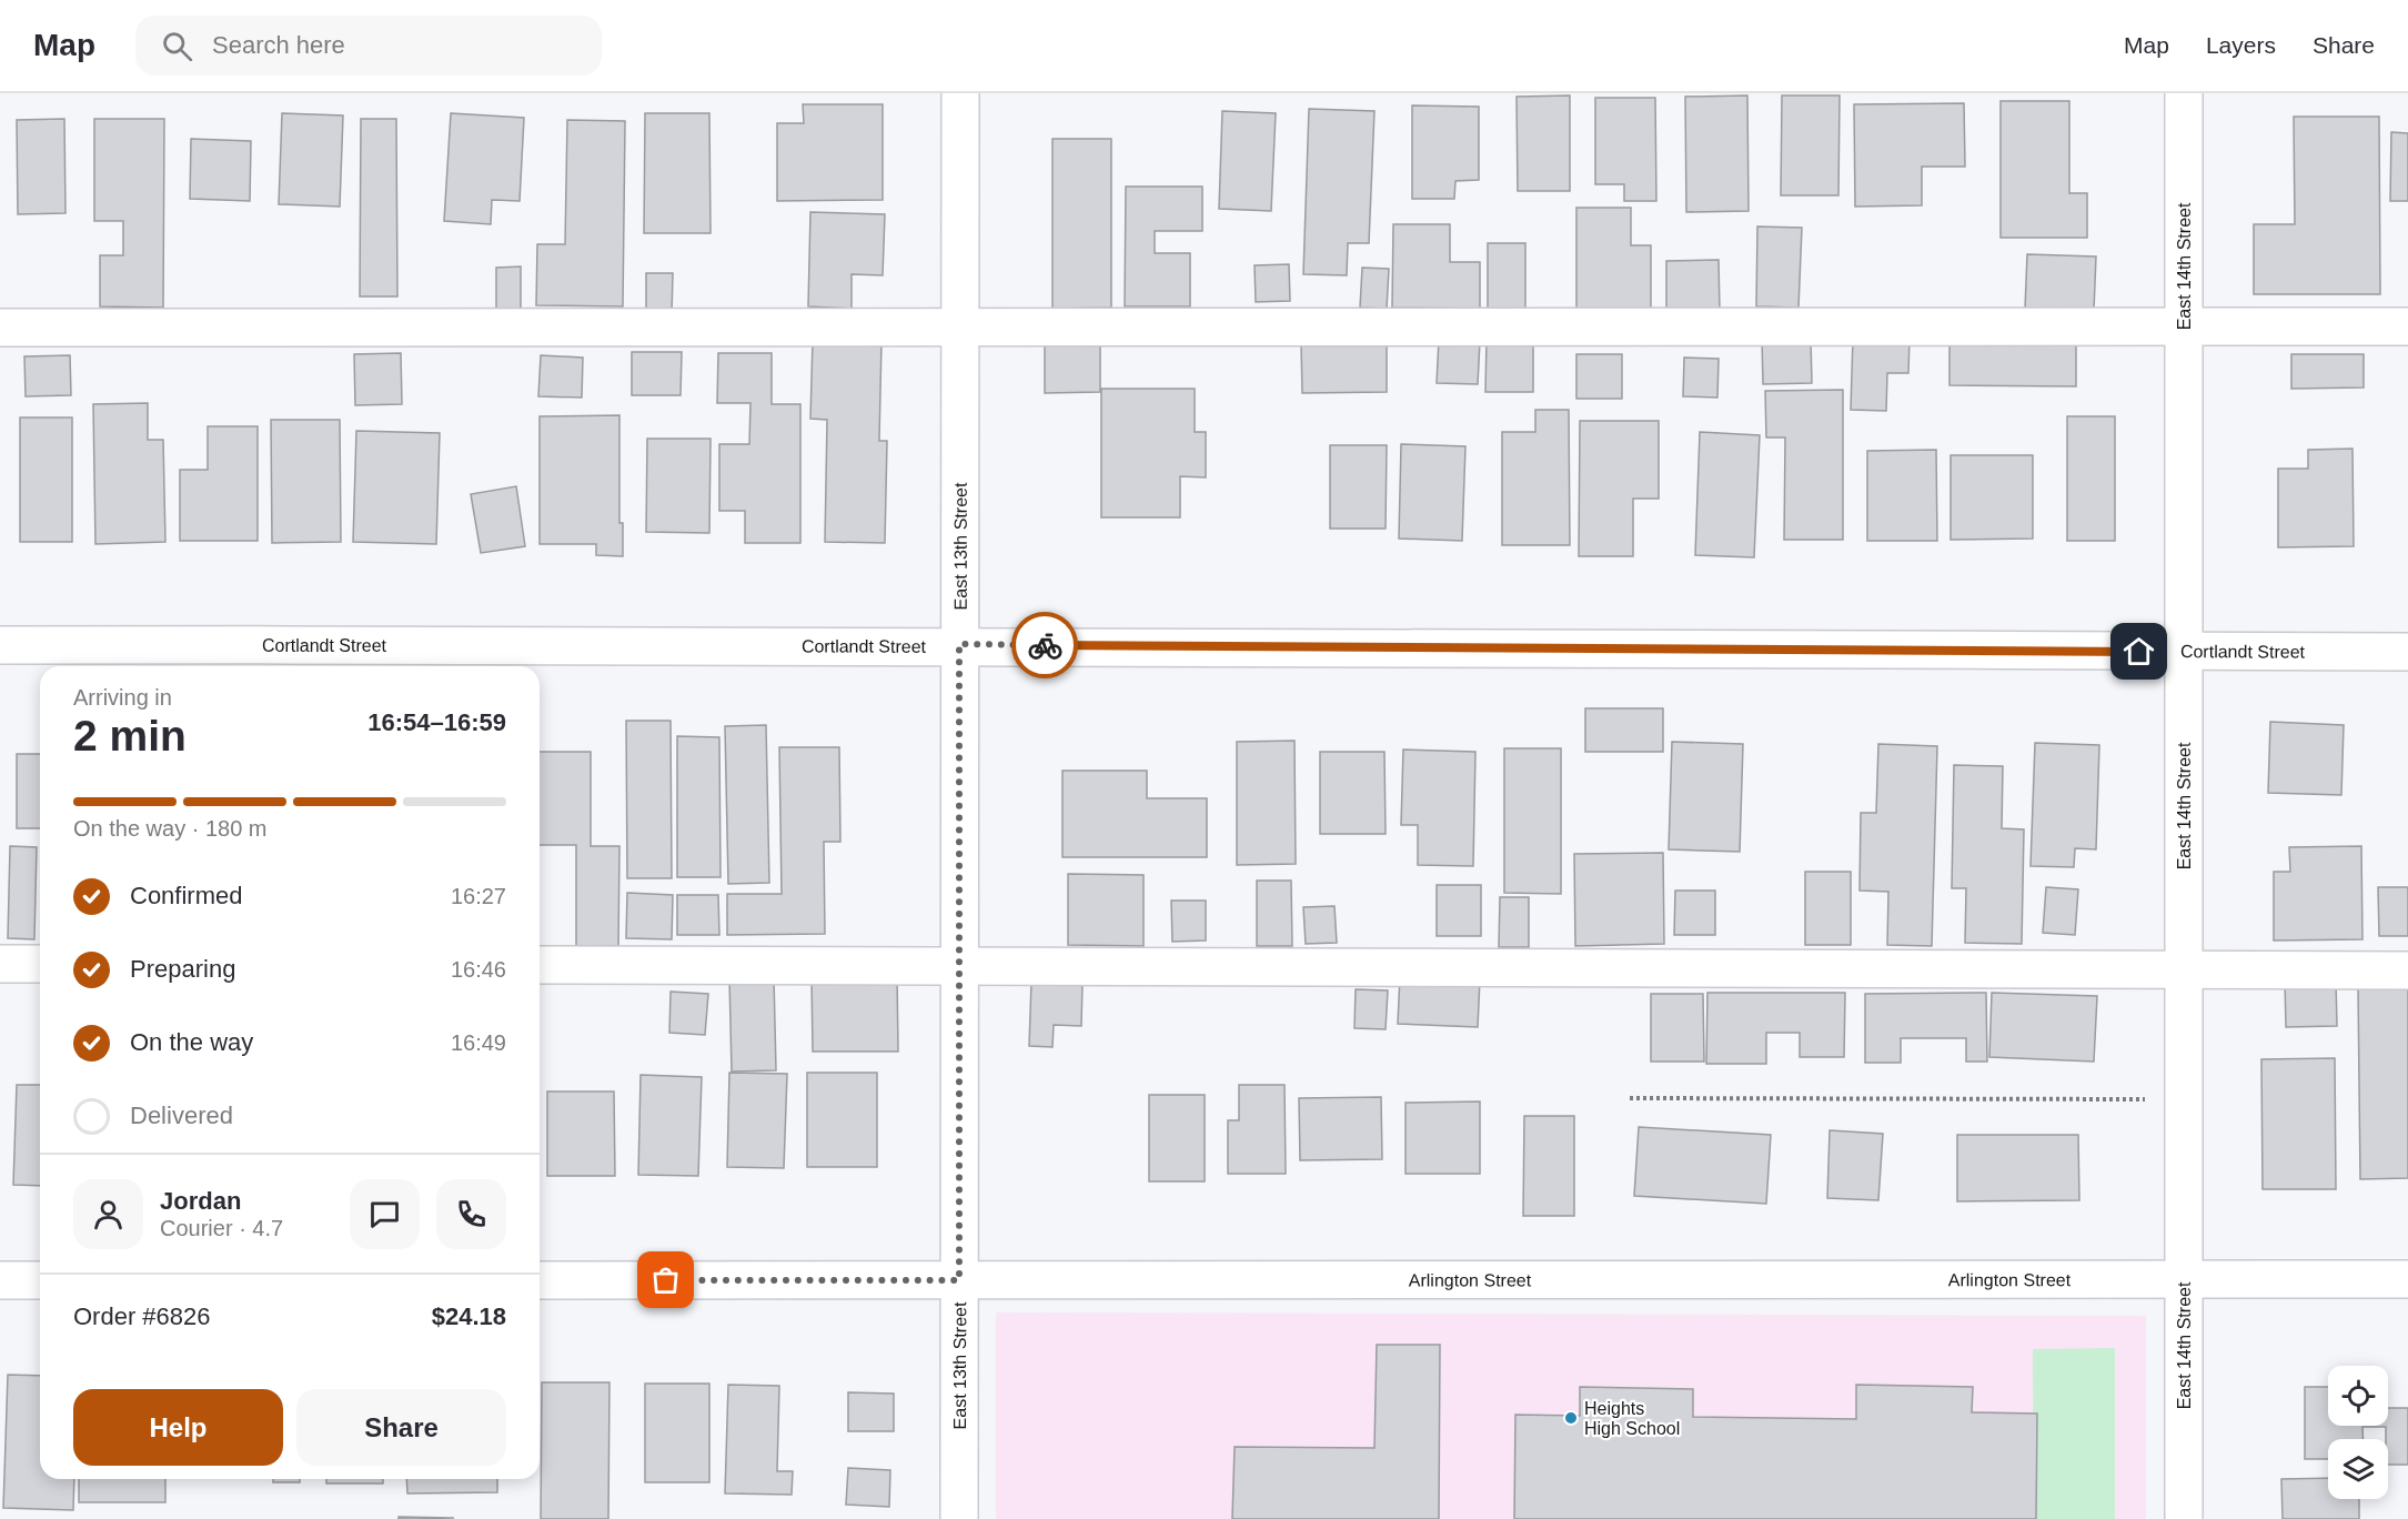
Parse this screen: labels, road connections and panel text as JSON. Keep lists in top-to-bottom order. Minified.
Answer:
{"streets":{"street":["East 14th Street","East 13th Street","Cortlandt Street","Arlington Street"]},"crossings":[["East 14th Street","Cortlandt Street"],["East 14th Street","Arlington Street"],["East 13th Street","Cortlandt Street"],["East 13th Street","Arlington Street"]],"places":["Heights High School"],"page":{"header":"Map","search":"Search here","nav":["Map","Layers","Share"],"heading":["2 min","Arriving in","16:54–16:59"],"panel":["Jordan","Courier · 4.7","Order #6826","$24.18"],"bar":"On the way · 180 m","list":[["Confirmed","16:27"],["Preparing","16:46"],["On the way","16:49"],"Delivered"],"buttons":["Help","Share"]}}
